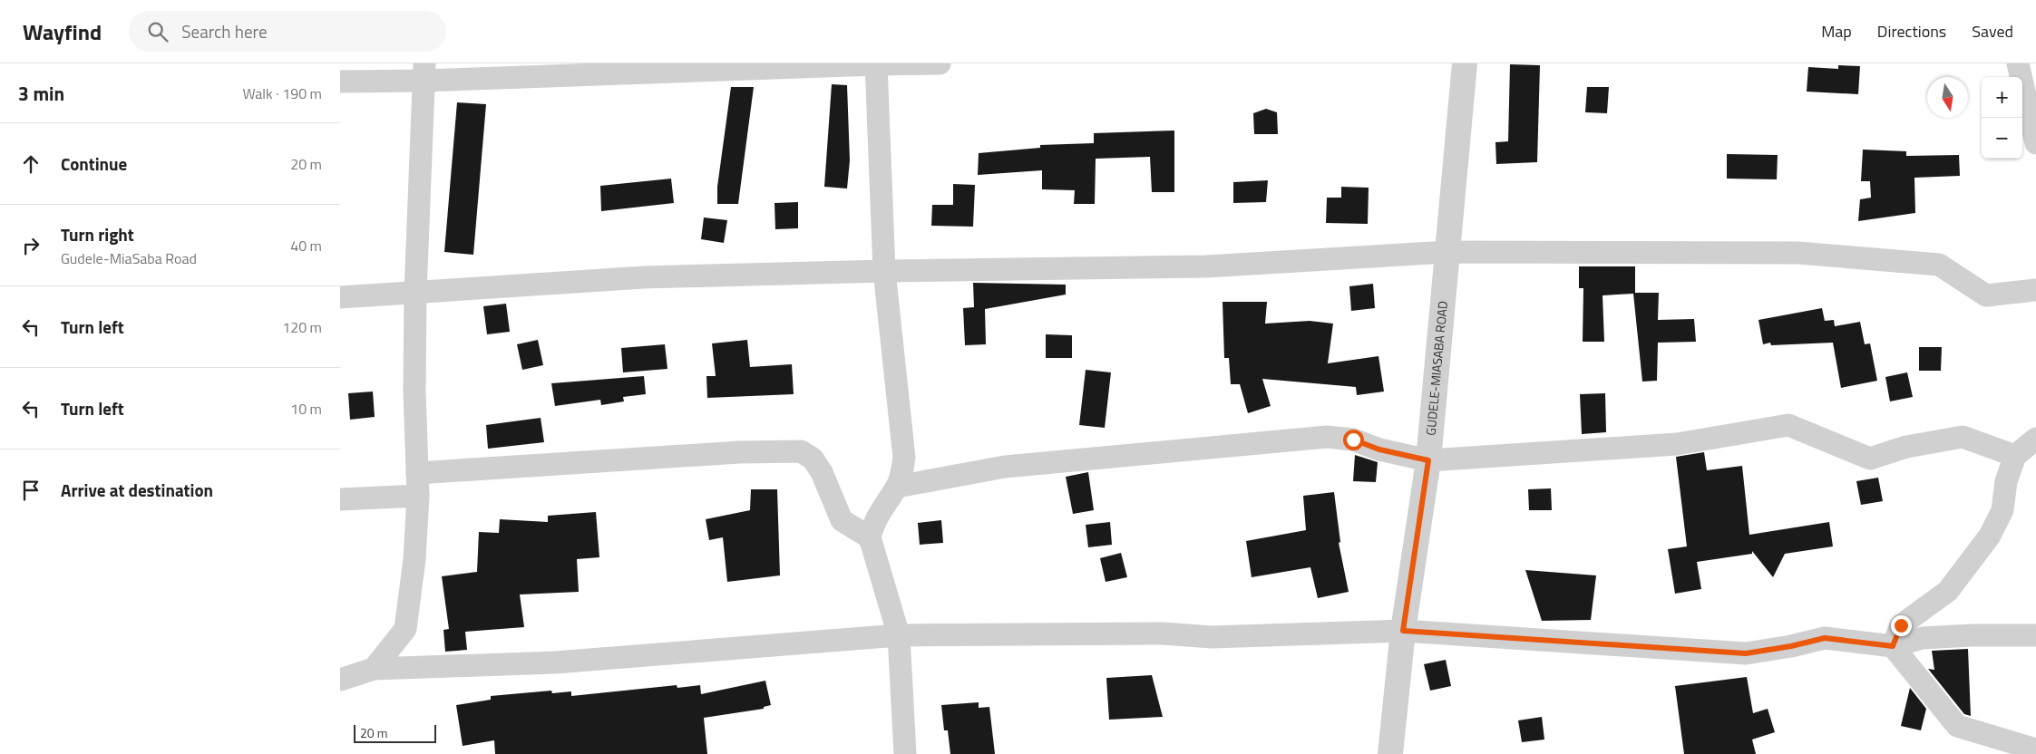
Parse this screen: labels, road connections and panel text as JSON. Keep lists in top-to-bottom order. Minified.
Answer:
{"streets":{"street":["GUDELE-MIASABA ROAD"]},"scale_bar":"20 m","north":"bottom","page":{"header":"Wayfind","search":"Search here","nav":["Map","Directions","Saved"],"heading":["3 min","Walk · 190 m"],"map_buttons":["+","−"],"list":[["Continue","20 m"],["Turn right","Gudele-MiaSaba Road","40 m"],["Turn left","120 m"],["Turn left","10 m"],"Arrive at destination"],"scale":"20 m"}}
